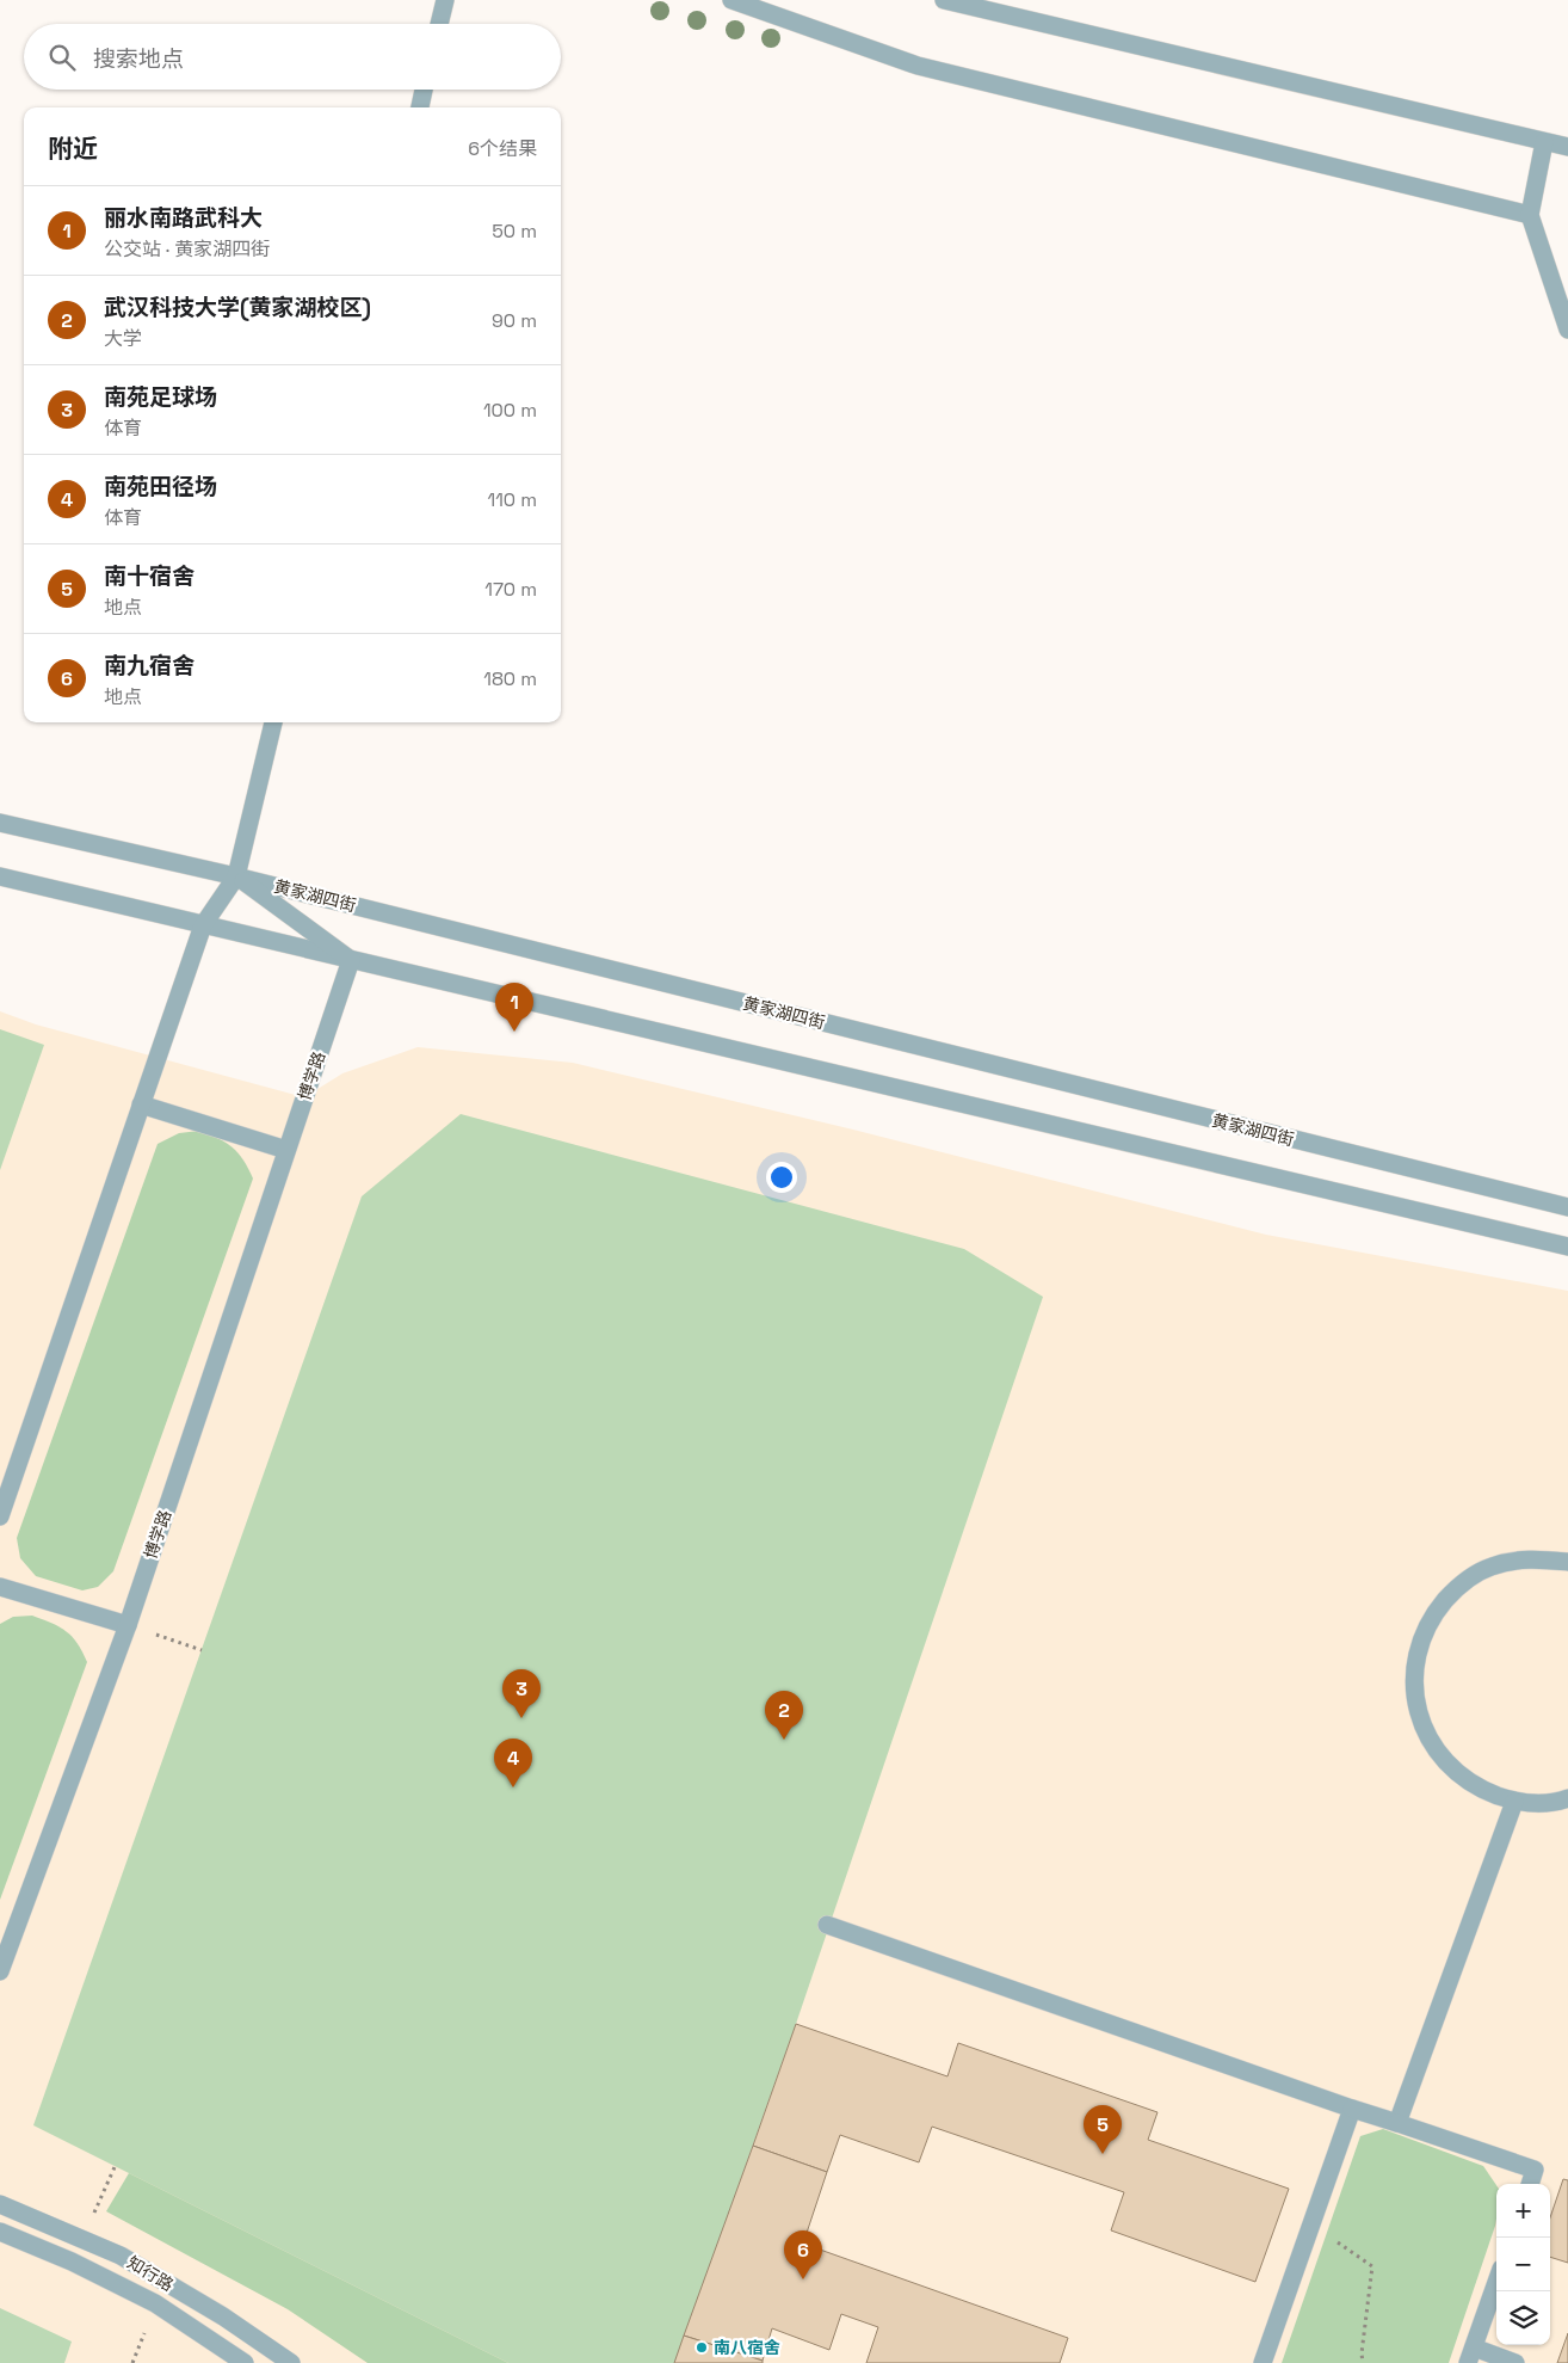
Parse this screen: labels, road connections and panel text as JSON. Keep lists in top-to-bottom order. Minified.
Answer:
{"streets":{"street":["黄家湖四街","博学路","知行路"]},"places":["南八宿舍"],"page":{"search":"搜索地点","heading":["附近","6个结果"],"list":[{"mark":"1","name":"丽水南路武科大","note":"公交站 · 黄家湖四街","value":"50 m"},{"mark":"2","name":"武汉科技大学(黄家湖校区)","note":"大学","value":"90 m"},{"mark":"3","name":"南苑足球场","note":"体育","value":"100 m"},{"mark":"4","name":"南苑田径场","note":"体育","value":"110 m"},{"mark":"5","name":"南十宿舍","note":"地点","value":"170 m"},{"mark":"6","name":"南九宿舍","note":"地点","value":"180 m"}],"pins":["1","3","2","4","5","6"],"map_buttons":["+","−"]}}
